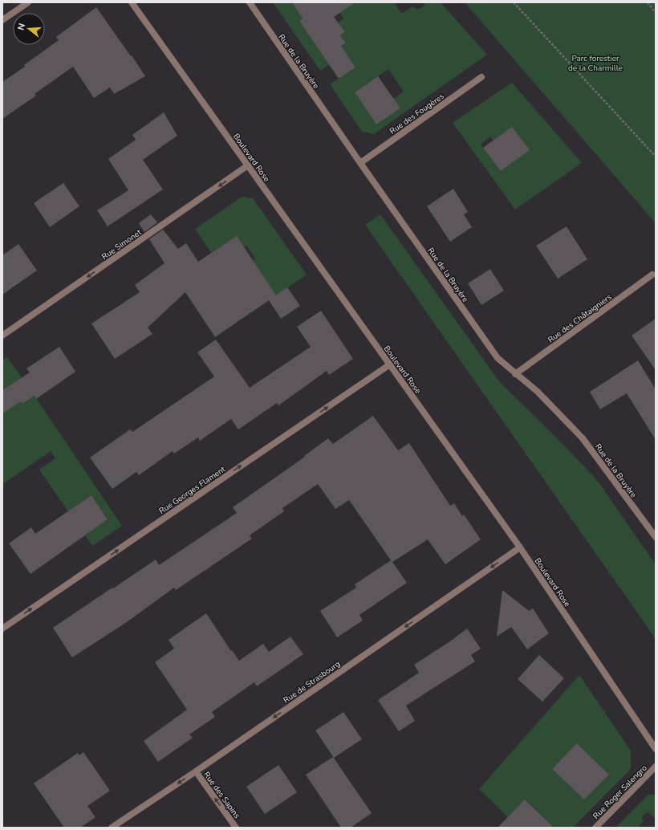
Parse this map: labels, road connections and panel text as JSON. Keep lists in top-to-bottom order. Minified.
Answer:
{"streets":{"street":["Rue de la Bruyère","Rue des Fougères","Boulevard Rose","Rue Simonet","Rue des Châtaigniers","Rue Georges Flament","Rue de Strasbourg","Rue Roger Salengro","Rue des Sapins"]},"crossings":[["Rue de la Bruyère","Rue des Fougères"],["Rue de la Bruyère","Rue des Châtaigniers"],["Boulevard Rose","Rue Simonet"],["Boulevard Rose","Rue Georges Flament"],["Boulevard Rose","Rue de Strasbourg"],["Rue de Strasbourg","Rue des Sapins"]],"one_way":["Rue Simonet","Rue Georges Flament","Rue de Strasbourg","Rue des Sapins"],"parks":["Parc forestier de la Charmille"],"north":"left"}
